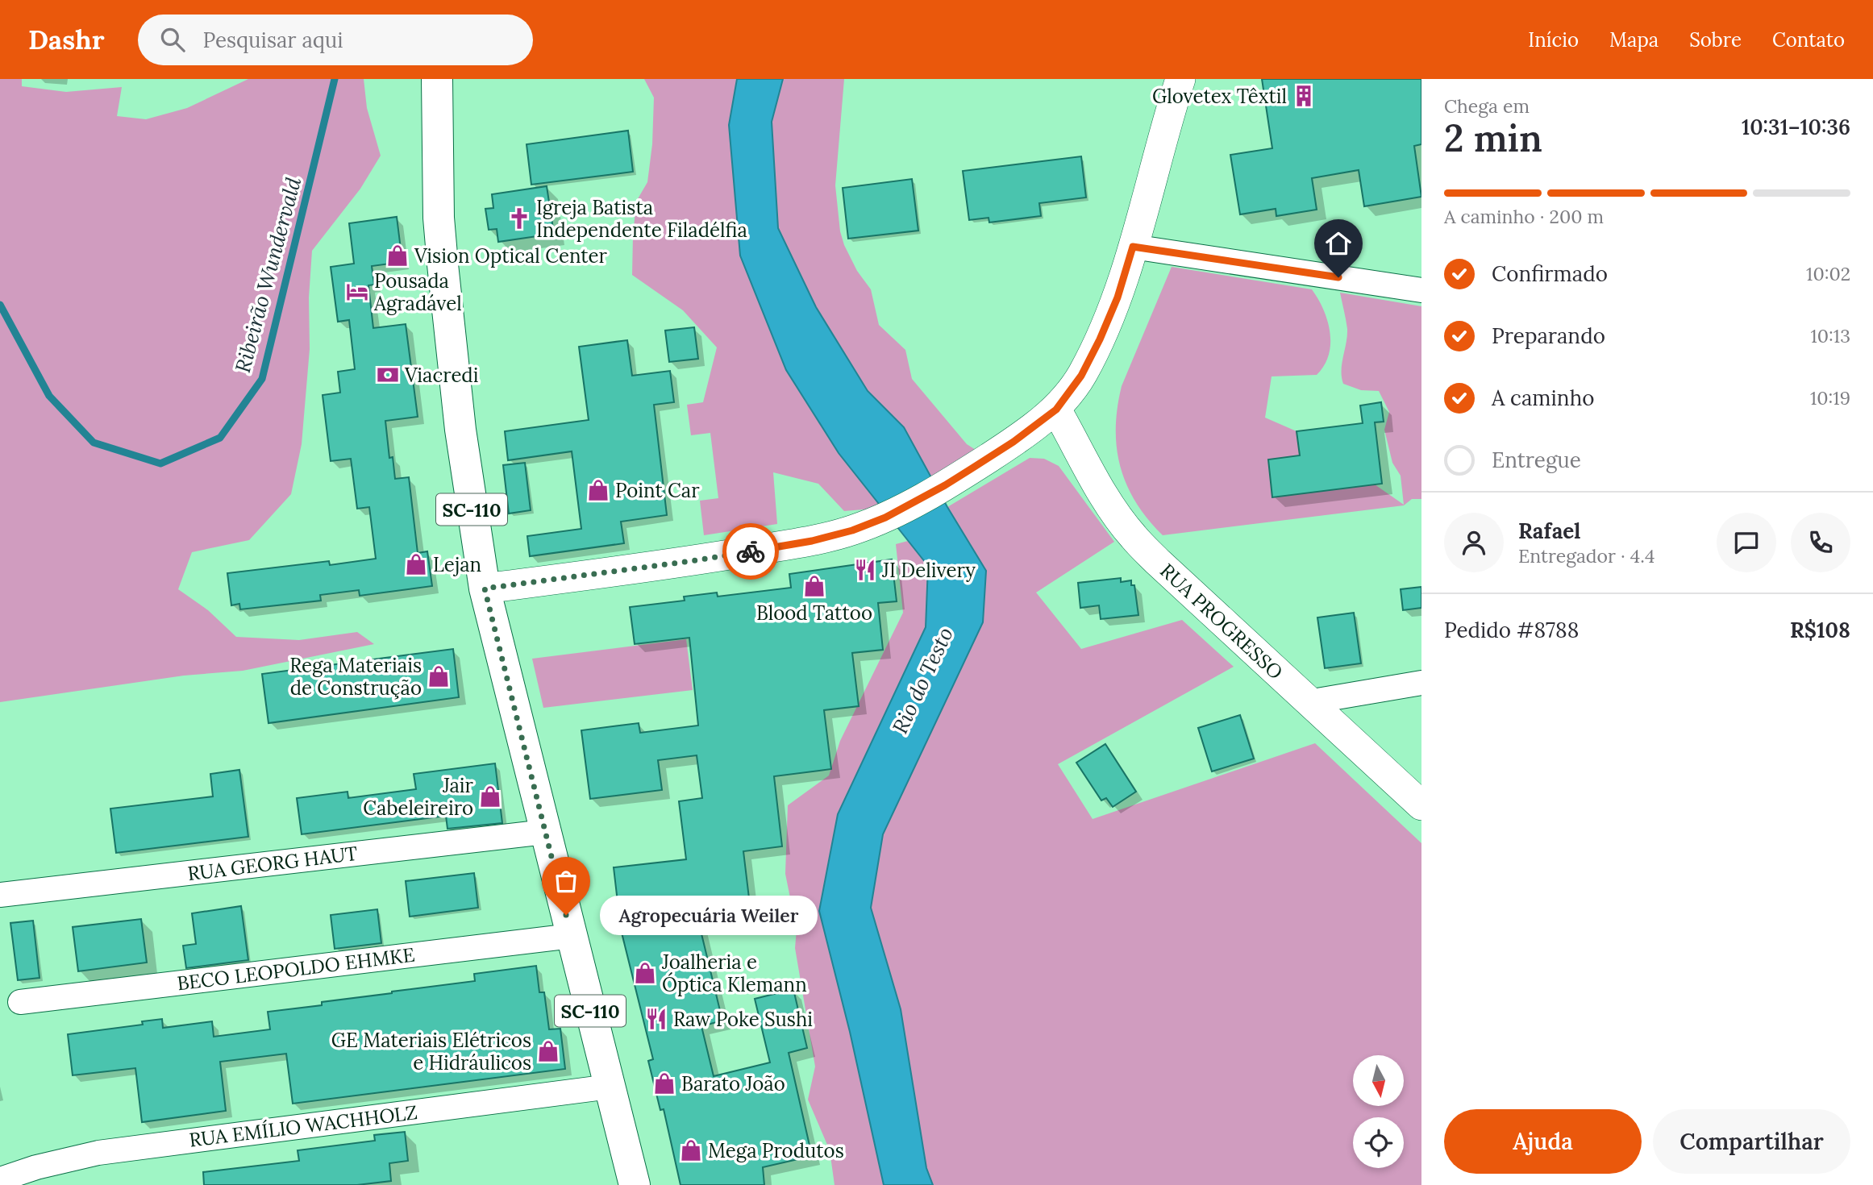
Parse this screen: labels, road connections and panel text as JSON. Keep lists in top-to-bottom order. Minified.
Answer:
{"streets":{"main road":["SC-110"],"street":["RUA PROGRESSO","RUA GEORG HAUT","BECO LEOPOLDO EHMKE","RUA EMÍLIO WACHHOLZ"]},"crossings":[["SC-110","RUA GEORG HAUT"],["SC-110","BECO LEOPOLDO EHMKE"],["SC-110","RUA EMÍLIO WACHHOLZ"]],"water":["Ribeirão Wundervald","Rio do Testo"],"places":{"building":["Glovetex Têxtil"],"church":["Igreja Batista Independente Filadélfia"],"shop":["Vision Optical Center","Point Car","Lejan","Blood Tattoo","Rega Materiais de Construção","Jair Cabeleireiro","Joalheria e Óptica Klemann","GE Materiais Elétricos e Hidráulicos","Barato João","Mega Produtos"],"hotel":["Pousada Agradável"],"bank":["Viacredi"],"restaurant":["JI Delivery","Raw Poke Sushi"],"other":["Agropecuária Weiler"]},"north":"bottom","page":{"header":"Dashr","search":"Pesquisar aqui","nav":["Início","Mapa","Sobre","Contato"],"heading":["2 min","Chega em","10:31–10:36"],"panel":["Rafael","Entregador · 4.4","Pedido #8788","R$108"],"bar":"A caminho · 200 m","list":[["Confirmado","10:02"],["Preparando","10:13"],["A caminho","10:19"],"Entregue"],"bubble":"Agropecuária Weiler","buttons":["Ajuda","Compartilhar"]}}
